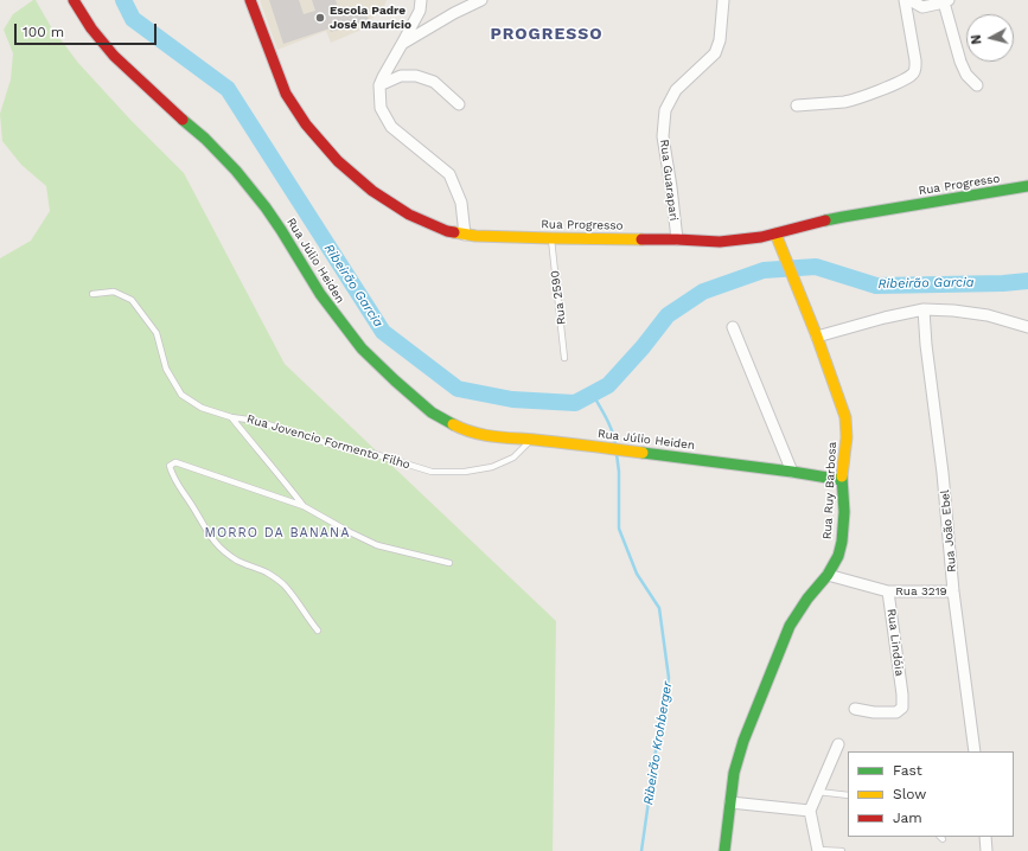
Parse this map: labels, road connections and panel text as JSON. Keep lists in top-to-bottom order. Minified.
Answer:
{"streets":{"street":["Rua Guarapari","Rua Progresso","Rua Júlio Heiden","Rua Ruy Barbosa","Rua João Ebel","Rua 3219","Rua Lindóia"],"lane":["Rua 2590","Rua Jovencio Formento Filho"]},"crossings":[["Rua Guarapari","Rua Progresso"],["Rua Progresso","Rua 2590"],["Rua Progresso","Rua Ruy Barbosa"],["Rua Júlio Heiden","Rua Jovencio Formento Filho"],["Rua Júlio Heiden","Rua Ruy Barbosa"],["Rua Ruy Barbosa","Rua Lindóia"],["Rua João Ebel","Rua 3219"],["Rua 3219","Rua Lindóia"]],"districts":["PROGRESSO","MORRO DA BANANA"],"water":["Ribeirão Garcia","Ribeirão Krohberger"],"places":["Escola Padre José Maurício"],"legend":["Fast","Slow","Jam"],"scale_bar":"100 m","north":"left"}
